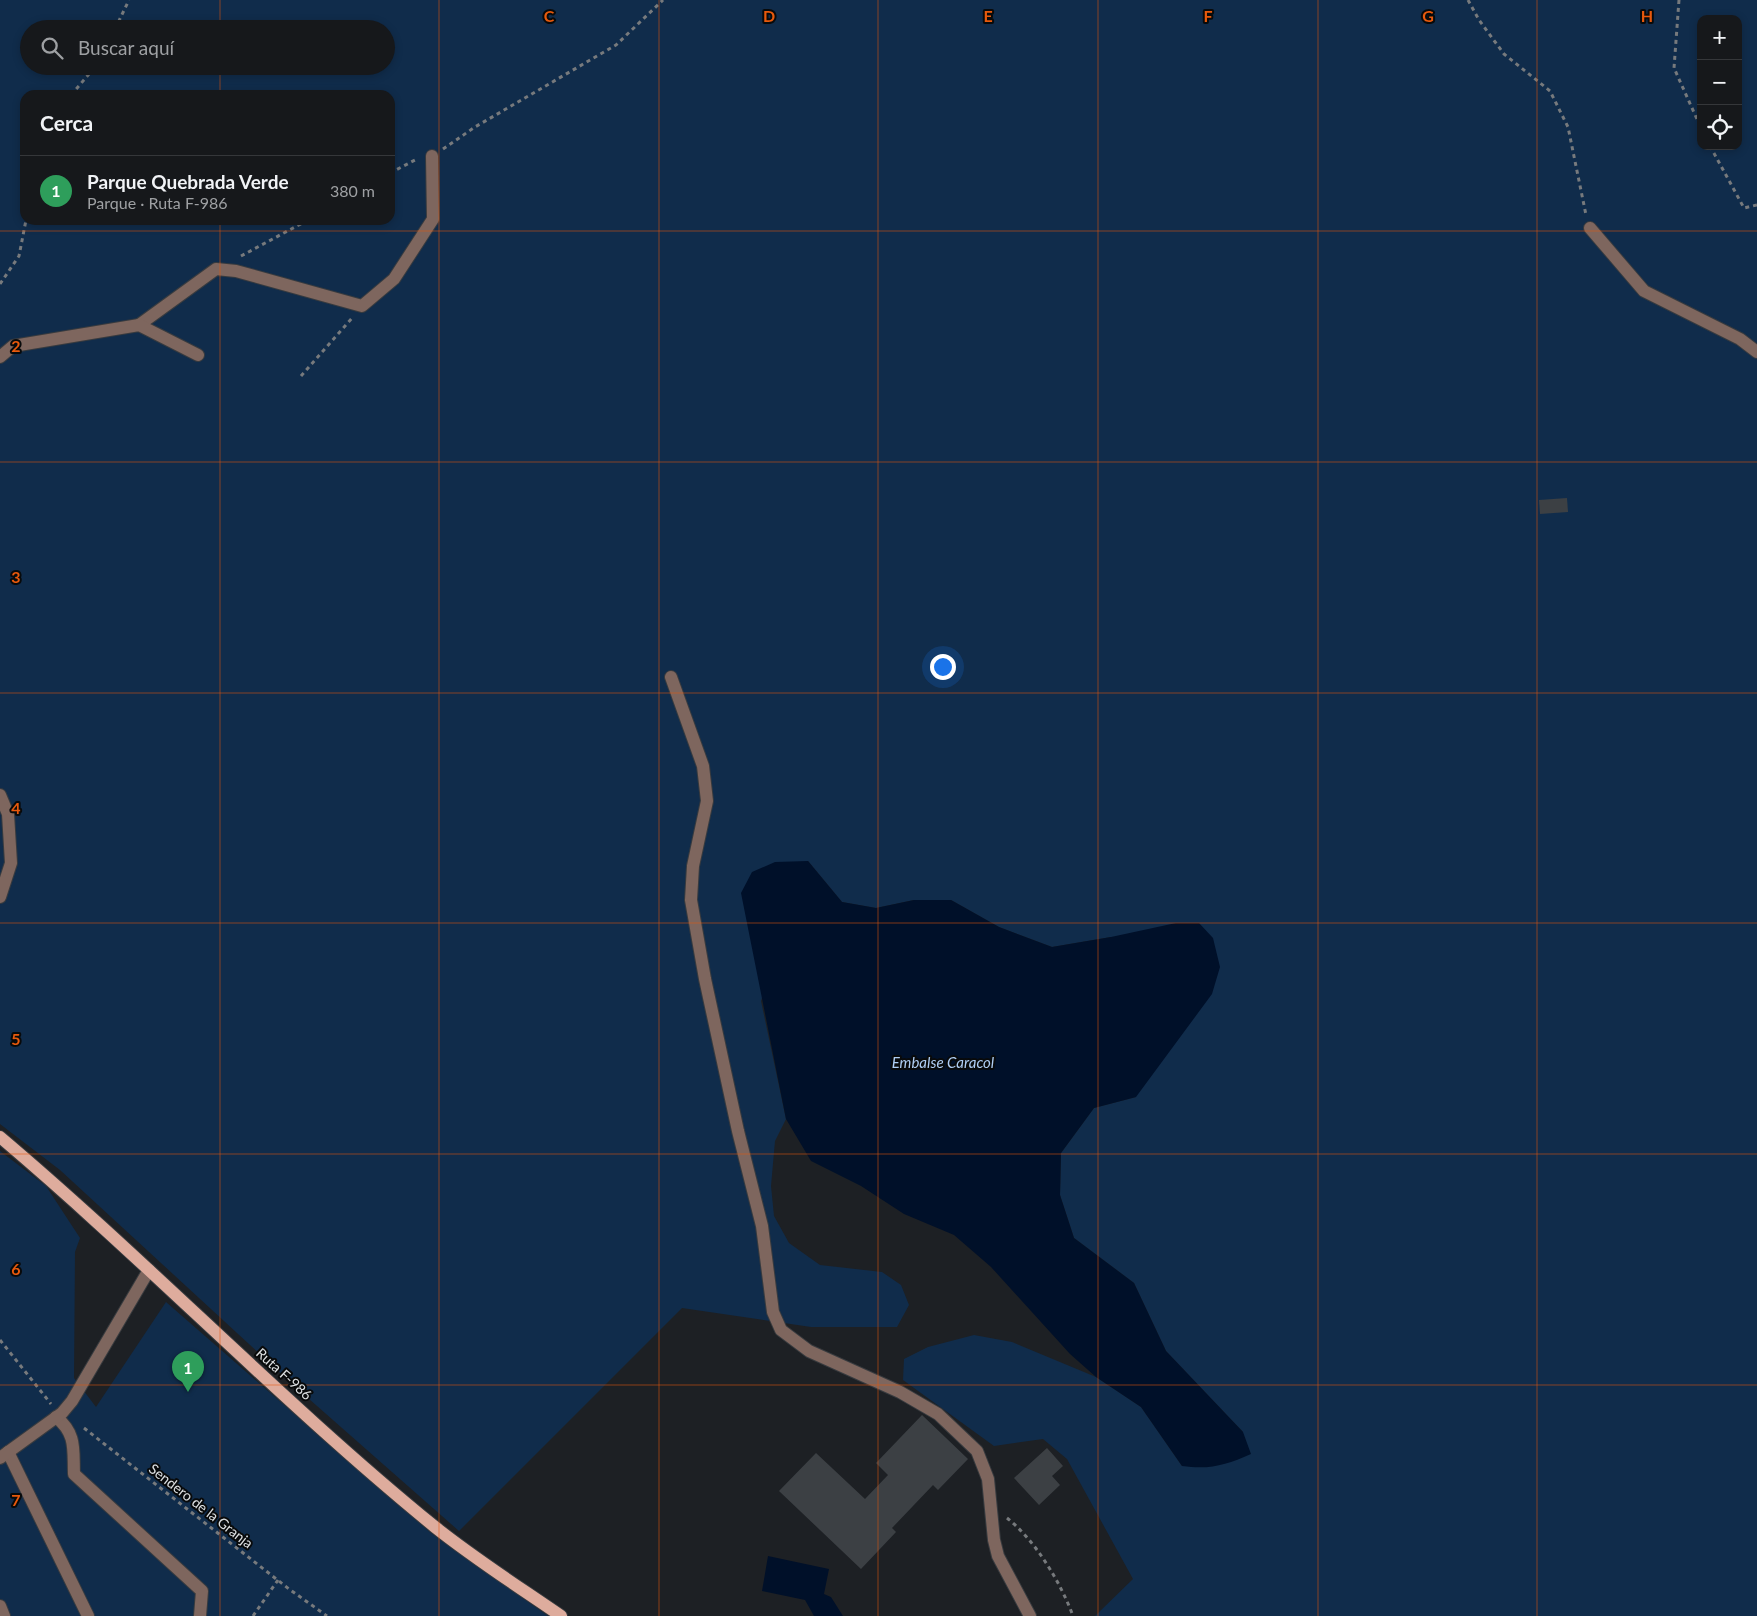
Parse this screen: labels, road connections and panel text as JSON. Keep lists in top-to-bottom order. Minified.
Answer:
{"streets":{"main road":["Ruta F-986"],"path":["Sendero de la Granja"]},"water":["Embalse Caracol"],"page":{"map_buttons":["+","−"],"search":"Buscar aquí","heading":"Cerca","list":[{"mark":"1","name":"Parque Quebrada Verde","note":"Parque · Ruta F-986","value":"380 m"}],"pins":"1"},"grid":{"columns":["C","D","E","F","G","H"],"rows":["2","3","4","5","6","7"]}}
